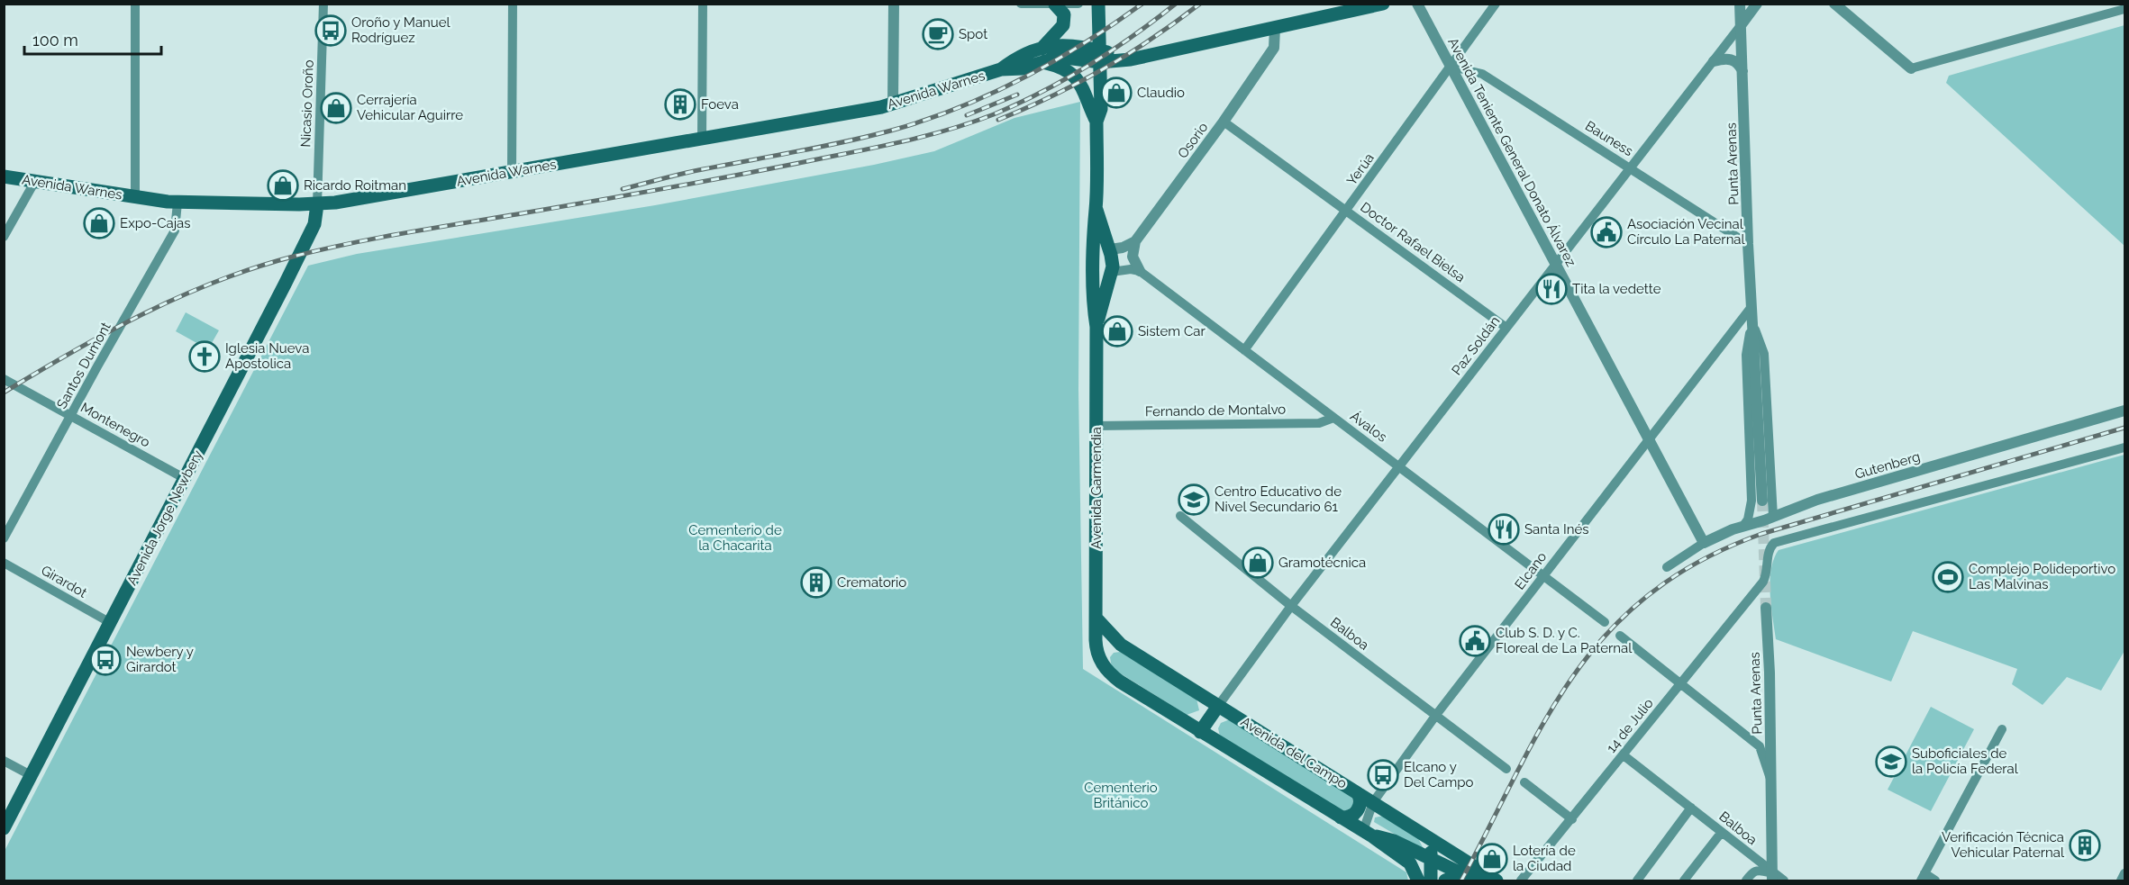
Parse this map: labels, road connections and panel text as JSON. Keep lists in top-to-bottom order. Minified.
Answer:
{"streets":{"main road":["Avenida Warnes","Avenida Garmendia","Avenida Jorge Newbery","Avenida del Campo"],"street":["Nicasio Oroño","Bauness","Osorio","Avenida Teniente General Donato Álvarez","Punta Arenas","Yerúa","Doctor Rafael Bielsa","Paz Soldán","Santos Dumont","Fernando de Montalvo","Montenegro","Ávalos","Gutenberg","Elcano","Girardot","Balboa","14 de Julio"]},"crossings":[["Avenida Warnes","Nicasio Oroño"],["Avenida Warnes","Osorio"],["Avenida Warnes","Santos Dumont"],["Avenida Warnes","Avenida Garmendia"],["Avenida Warnes","Avenida Jorge Newbery"],["Nicasio Oroño","Avenida Jorge Newbery"],["Bauness","Avenida Teniente General Donato Álvarez"],["Bauness","Punta Arenas"],["Bauness","Yerúa"],["Bauness","Paz Soldán"],["Osorio","Doctor Rafael Bielsa"],["Avenida Teniente General Donato Álvarez","Yerúa"],["Avenida Teniente General Donato Álvarez","Paz Soldán"],["Avenida Teniente General Donato Álvarez","Gutenberg"],["Avenida Teniente General Donato Álvarez","Elcano"],["Punta Arenas","Paz Soldán"],["Punta Arenas","Gutenberg"],["Punta Arenas","Elcano"],["Punta Arenas","Balboa"],["Punta Arenas","14 de Julio"],["Yerúa","Doctor Rafael Bielsa"],["Yerúa","Ávalos"],["Doctor Rafael Bielsa","Paz Soldán"],["Paz Soldán","Ávalos"],["Paz Soldán","Balboa"],["Paz Soldán","Avenida del Campo"],["Santos Dumont","Montenegro"],["Fernando de Montalvo","Ávalos"],["Fernando de Montalvo","Avenida Garmendia"],["Montenegro","Avenida Jorge Newbery"],["Ávalos","Elcano"],["Avenida Garmendia","Avenida del Campo"],["Avenida Jorge Newbery","Girardot"],["Elcano","Balboa"],["Elcano","Avenida del Campo"],["Balboa","14 de Julio"]],"parks":["Cementerio de la Chacarita","Cementerio Británico"],"places":{"bus stop":["Oroño y Manuel Rodríguez","Newbery y Girardot","Elcano y Del Campo"],"cafe":["Spot"],"shop":["Claudio","Cerrajería Vehicular Aguirre","Ricardo Roitman","Expo-Cajas","Sistem Car","Gramotécnica","Lotería de la Ciudad"],"building":["Foeva","Crematorio","Verificación Técnica Vehicular Paternal"],"public building":["Asociación Vecinal Círculo La Paternal","Club S. D. y C. Floreal de La Paternal"],"restaurant":["Tita la vedette","Santa Inés"],"church":["Iglesia Nueva Apostolica"],"school or university":["Centro Educativo de Nivel Secundario 61","Suboficiales de la Policía Federal"],"sports":["Complejo Polideportivo Las Malvinas"]},"scale_bar":"100 m"}
